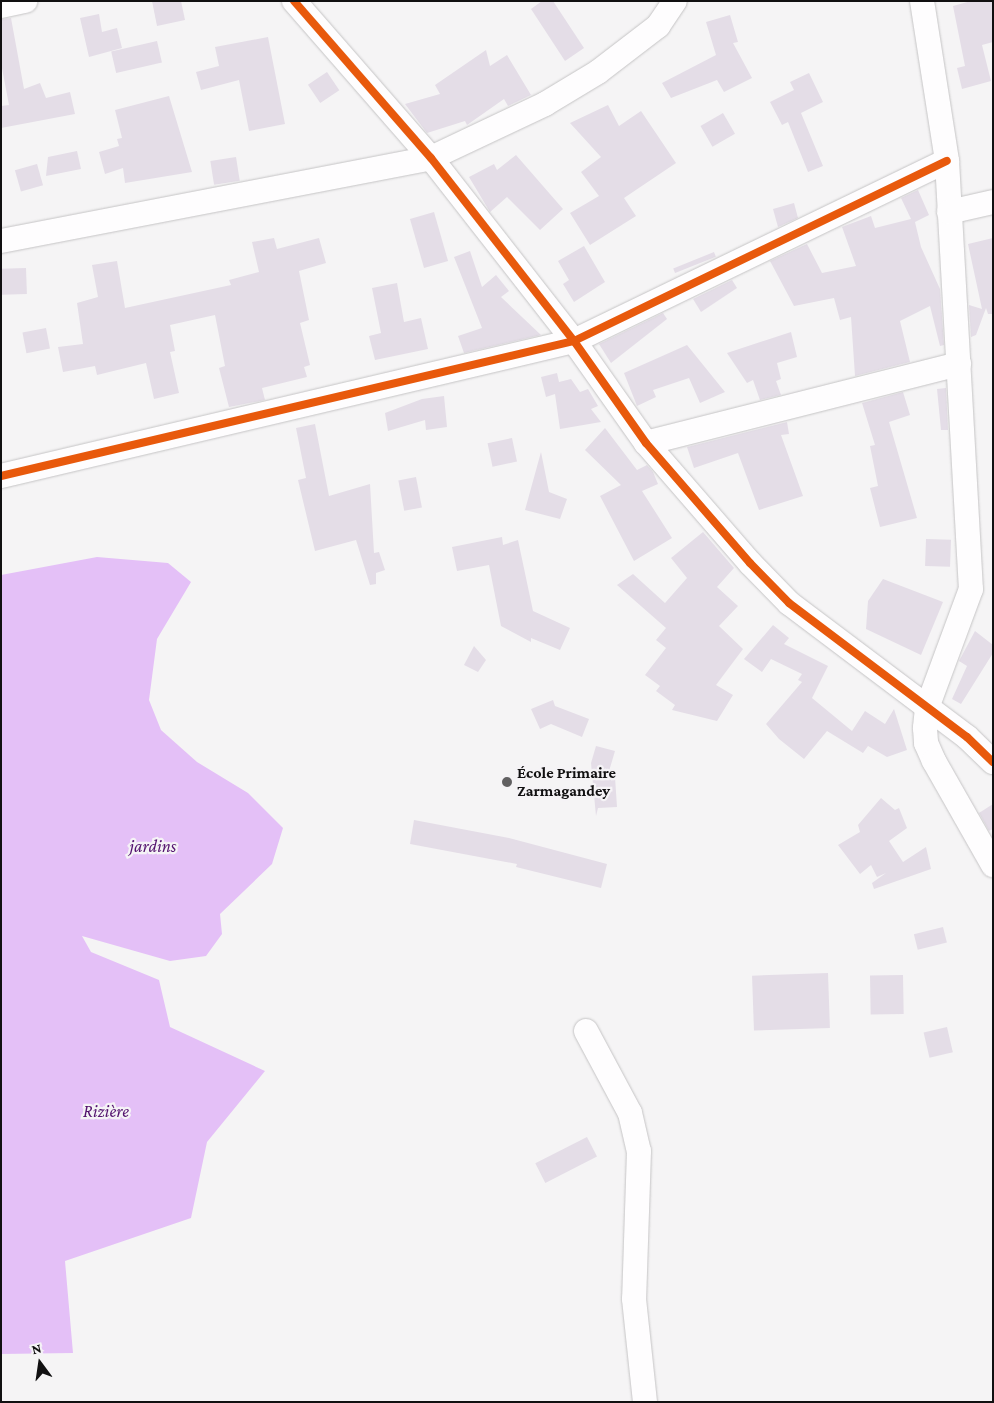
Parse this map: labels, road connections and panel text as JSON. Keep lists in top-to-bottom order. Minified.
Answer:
{"water":["jardins","Rizière"],"places":["École Primaire Zarmagandey"],"north":"top"}
